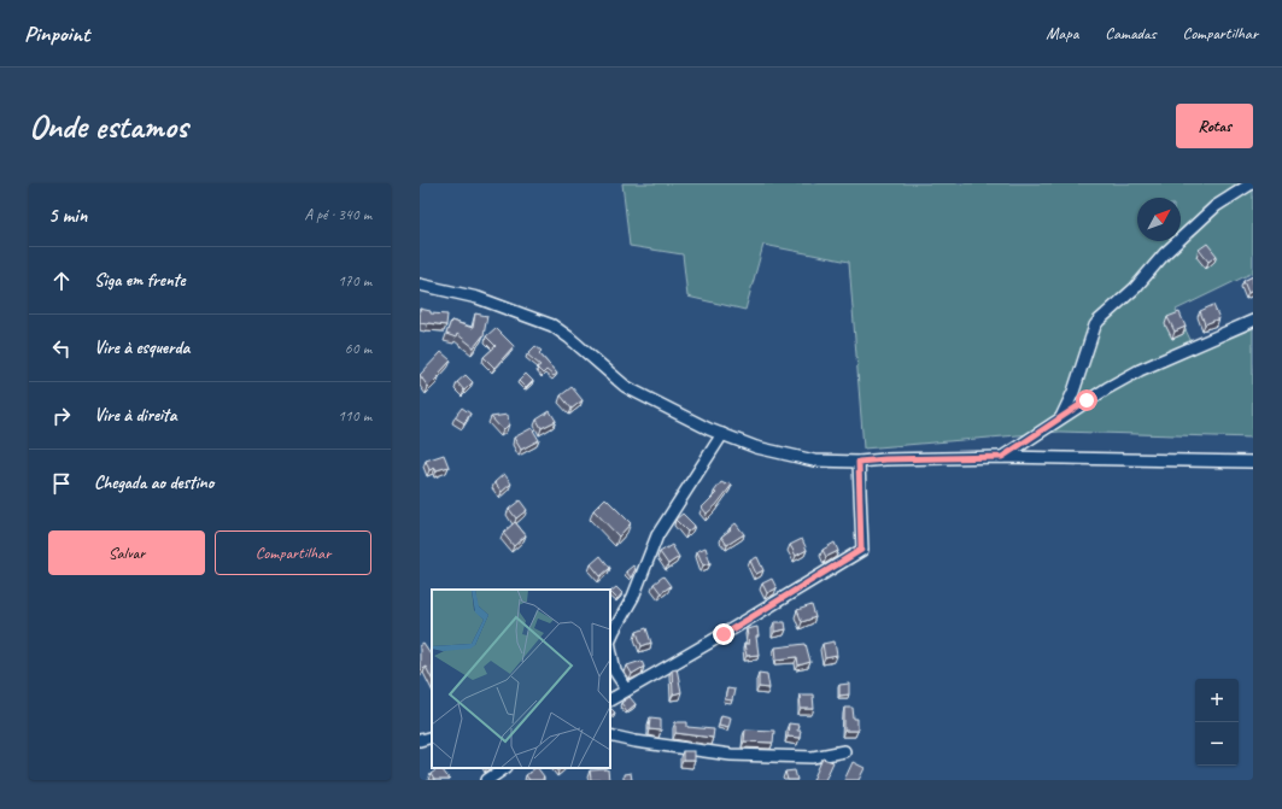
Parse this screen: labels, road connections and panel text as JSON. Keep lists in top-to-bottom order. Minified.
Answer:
{"north":"top right","page":{"header":"Pinpoint","nav":["Mapa","Camadas","Compartilhar"],"buttons":["Rotas",["Salvar","Compartilhar"]],"title":"Onde estamos","heading":["5 min","A pé · 340 m"],"list":[["Siga em frente","170 m"],["Vire à esquerda","60 m"],["Vire à direita","110 m"],"Chegada ao destino"],"map_buttons":["+","−"]}}
